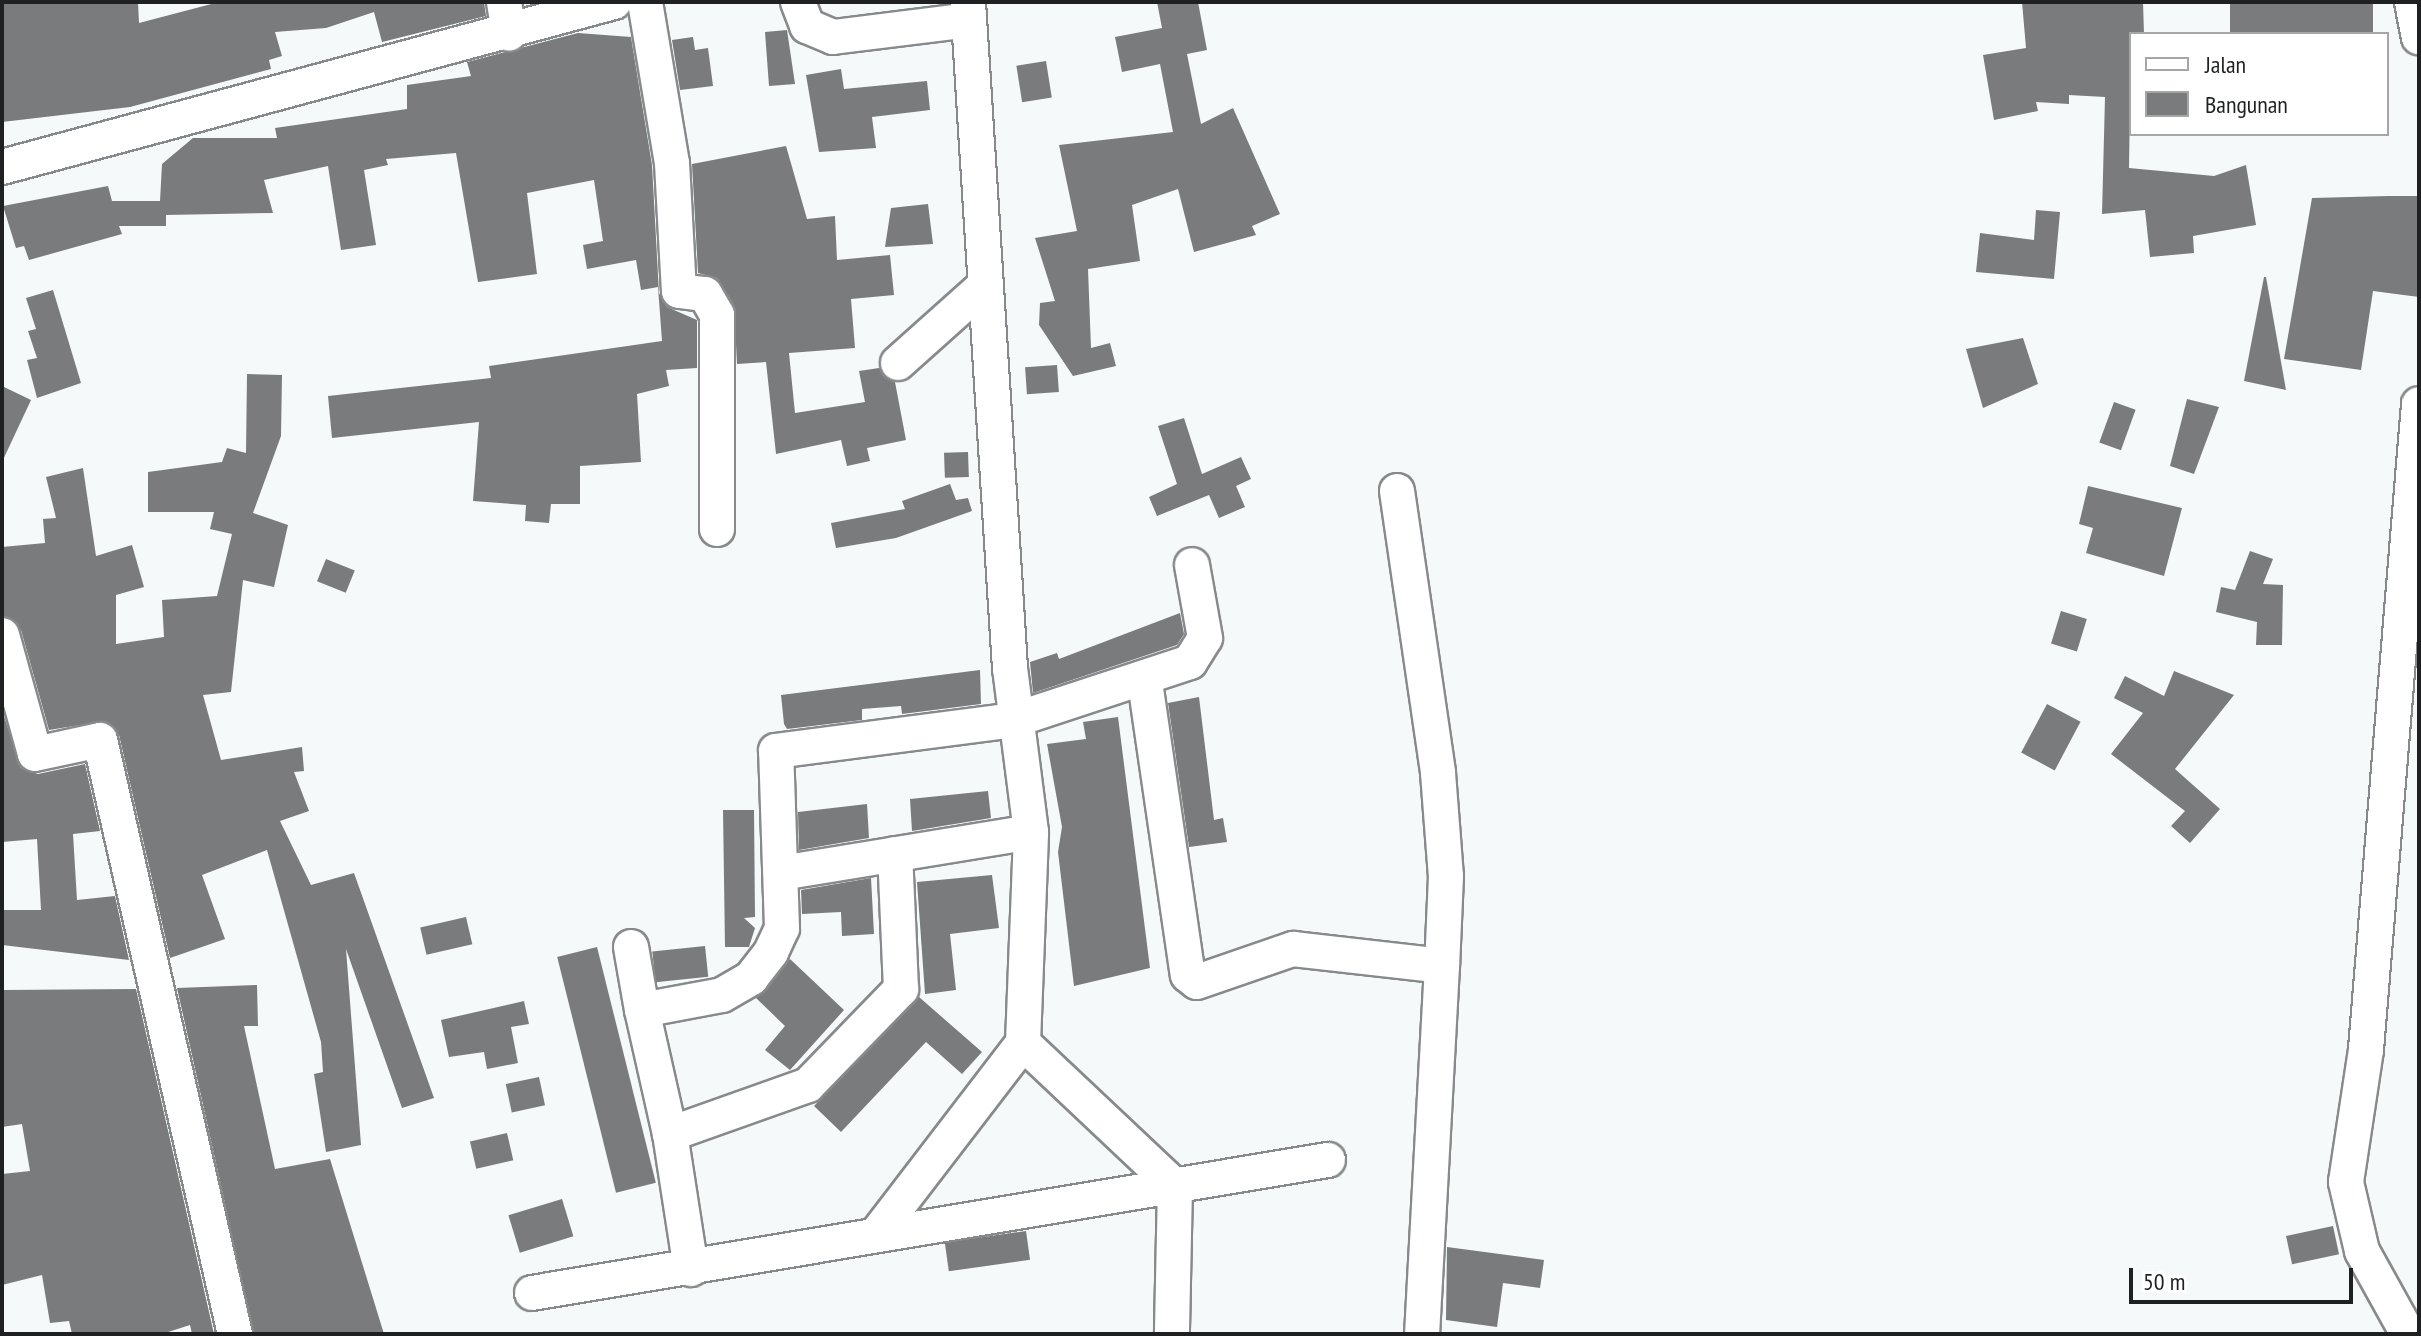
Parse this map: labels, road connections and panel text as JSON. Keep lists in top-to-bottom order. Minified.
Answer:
{"legend":["Jalan","Bangunan"],"scale_bar":"50 m"}
